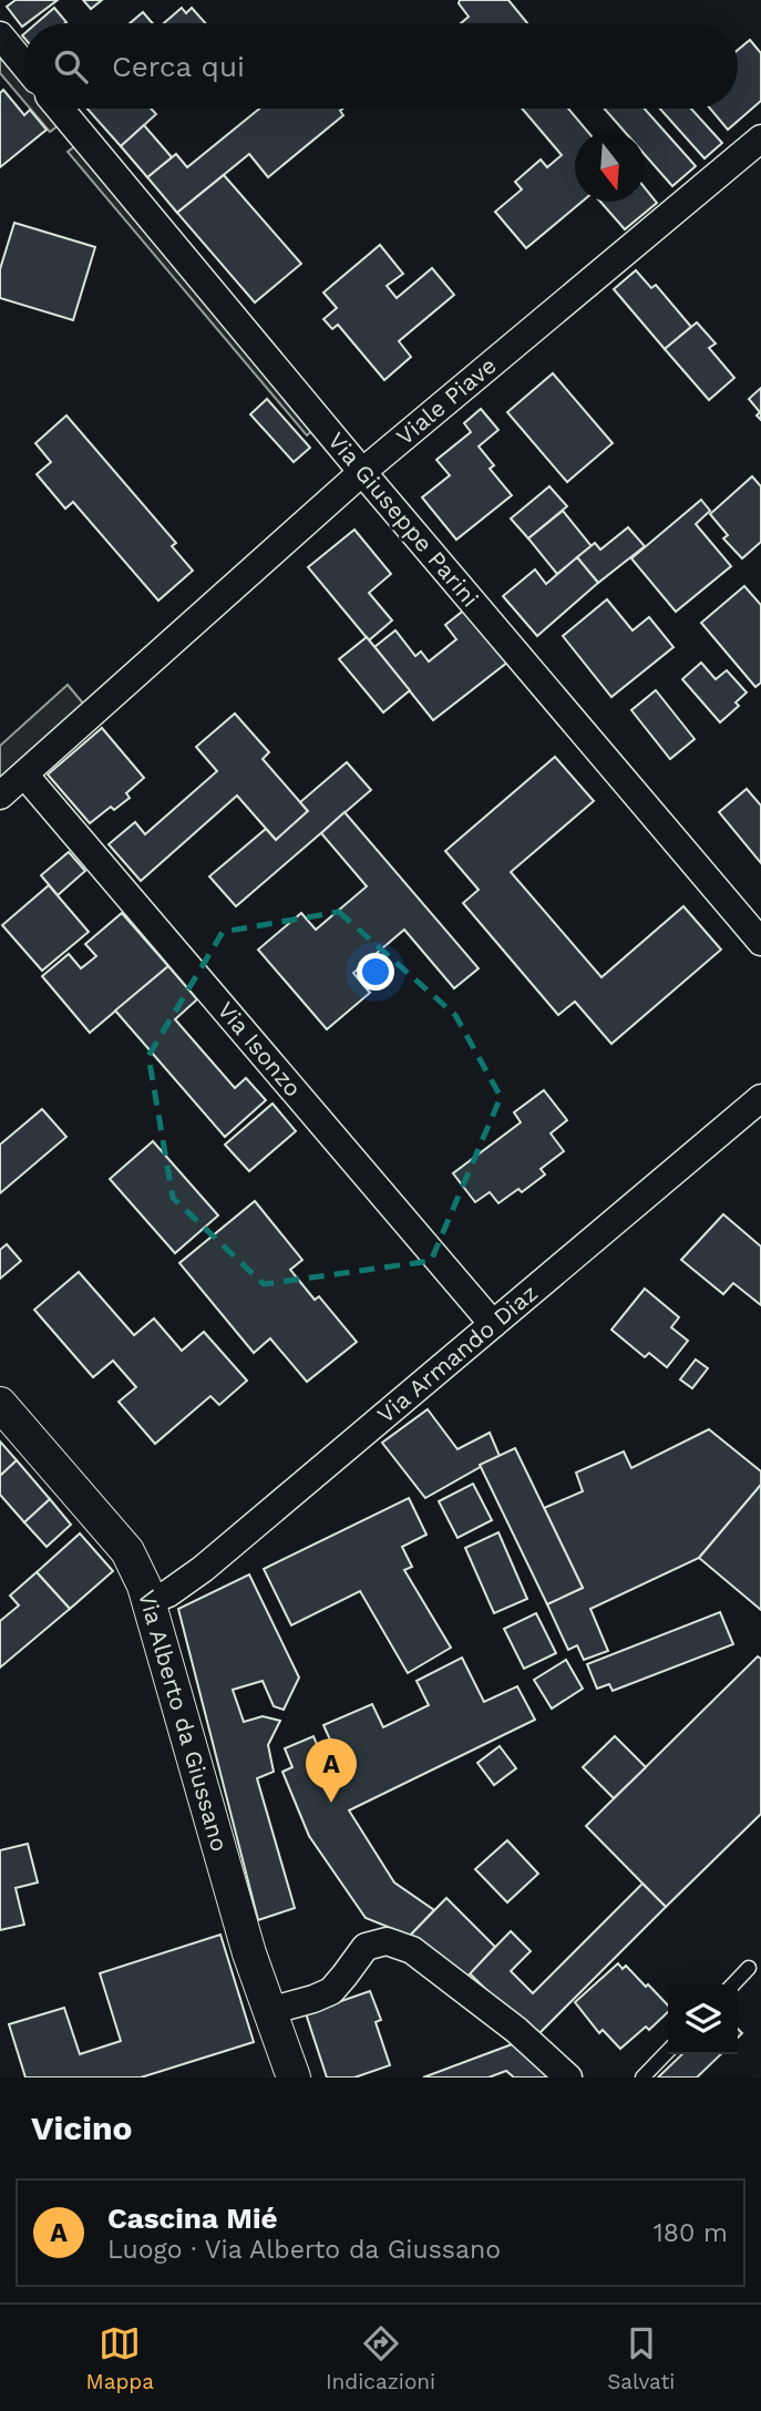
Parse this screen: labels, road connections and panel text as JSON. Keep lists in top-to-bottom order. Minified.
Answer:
{"streets":{"street":["Viale Piave","Via Giuseppe Parini","Via Isonzo","Via Armando Diaz","Via Alberto da Giussano"]},"crossings":[["Viale Piave","Via Giuseppe Parini"],["Viale Piave","Via Isonzo"],["Via Isonzo","Via Armando Diaz"],["Via Armando Diaz","Via Alberto da Giussano"]],"north":"bottom","page":{"search":"Cerca qui","pins":"A","heading":"Vicino","list":[{"mark":"A","name":"Cascina Mié","note":"Luogo · Via Alberto da Giussano","value":"180 m"}],"nav":["Mappa","Indicazioni","Salvati"]}}
